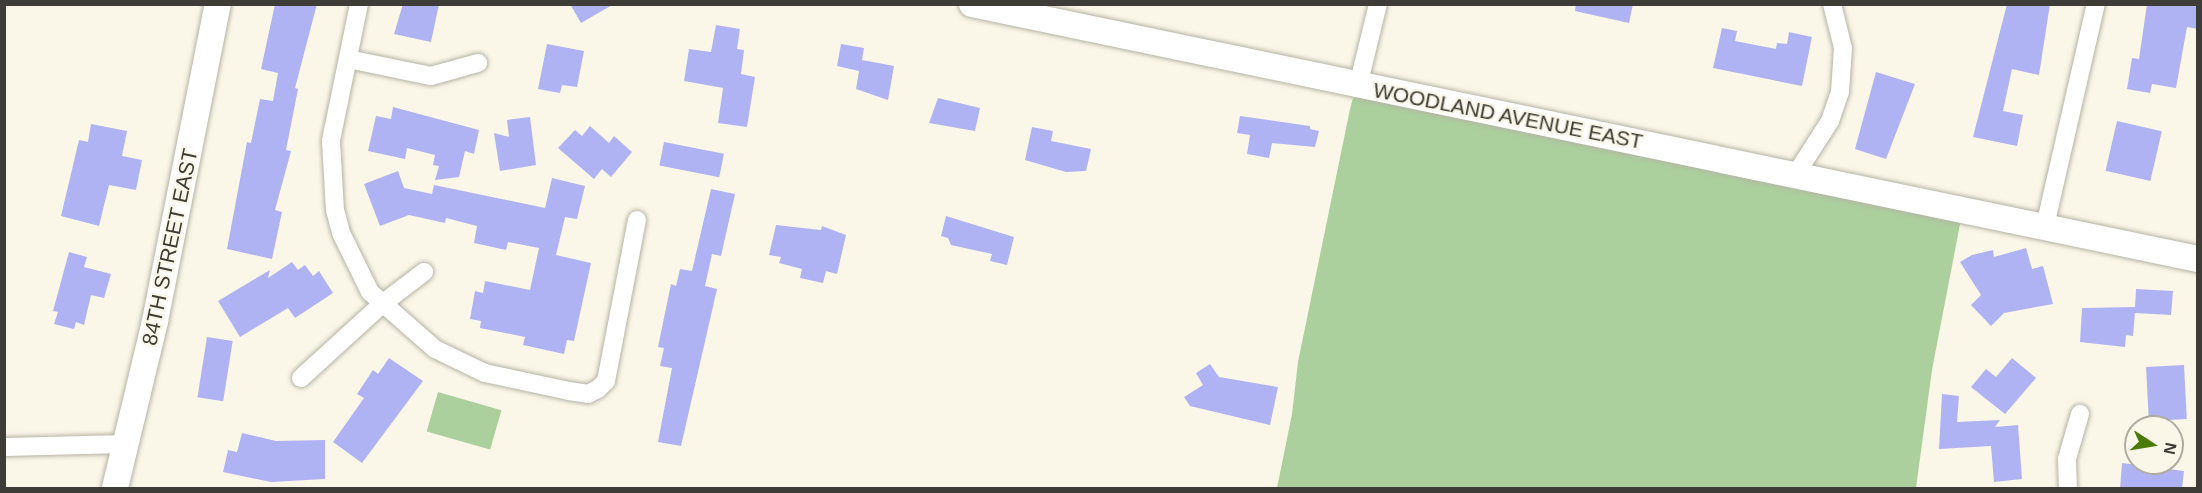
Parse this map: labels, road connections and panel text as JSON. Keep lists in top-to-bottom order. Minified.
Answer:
{"streets":{"street":["WOODLAND AVENUE EAST","84TH STREET EAST"]},"north":"right"}
